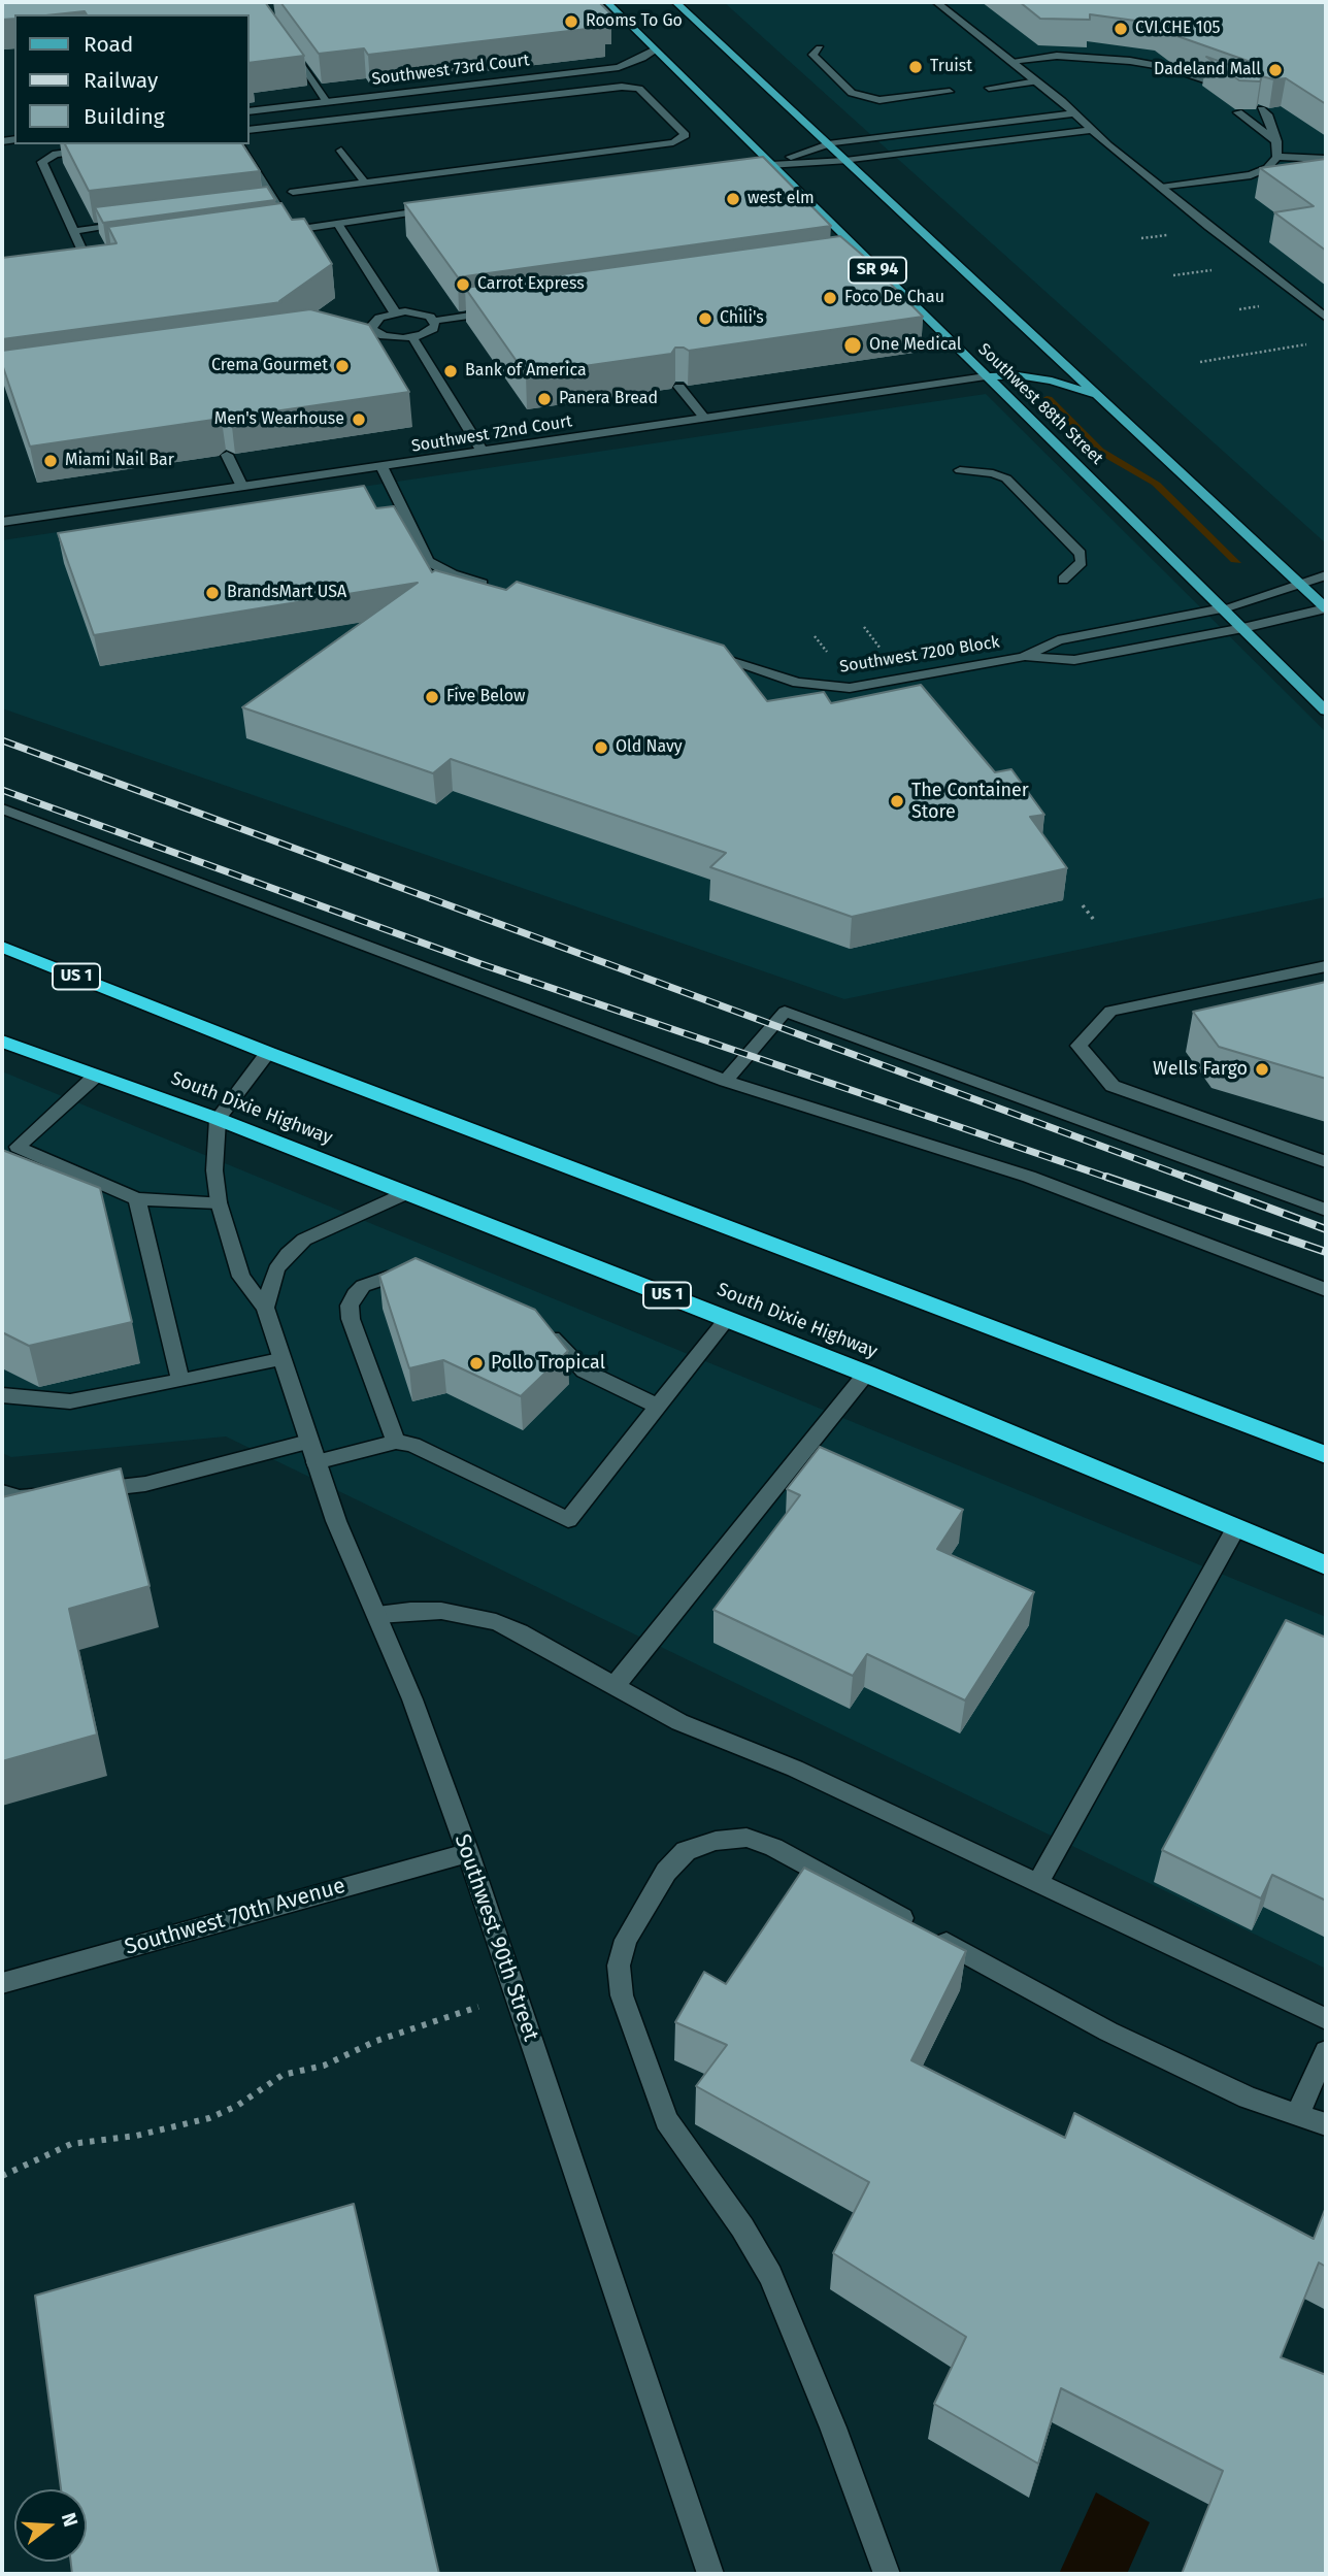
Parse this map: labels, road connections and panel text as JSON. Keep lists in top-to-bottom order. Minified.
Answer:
{"streets":{"highway":["US 1","South Dixie Highway"],"main road":["SR 94","Southwest 88th Street"],"street":["Southwest 73rd Court","Southwest 72nd Court","Southwest 7200 Block","Southwest 70th Avenue","Southwest 90th Street"]},"crossings":[["Southwest 73rd Court","Southwest 88th Street"],["Southwest 88th Street","Southwest 72nd Court"],["Southwest 88th Street","Southwest 7200 Block"],["South Dixie Highway","Southwest 90th Street"],["Southwest 70th Avenue","Southwest 90th Street"]],"places":["Rooms To Go","CVI.CHE 105","Truist","Dadeland Mall","west elm","Carrot Express","Foco De Chau","Chili's","One Medical","Crema Gourmet","Bank of America","Panera Bread","Men's Wearhouse","Miami Nail Bar","BrandsMart USA","Five Below","Old Navy","The Container Store","Wells Fargo","Pollo Tropical"],"legend":["Road","Railway","Building"],"north":"right"}
